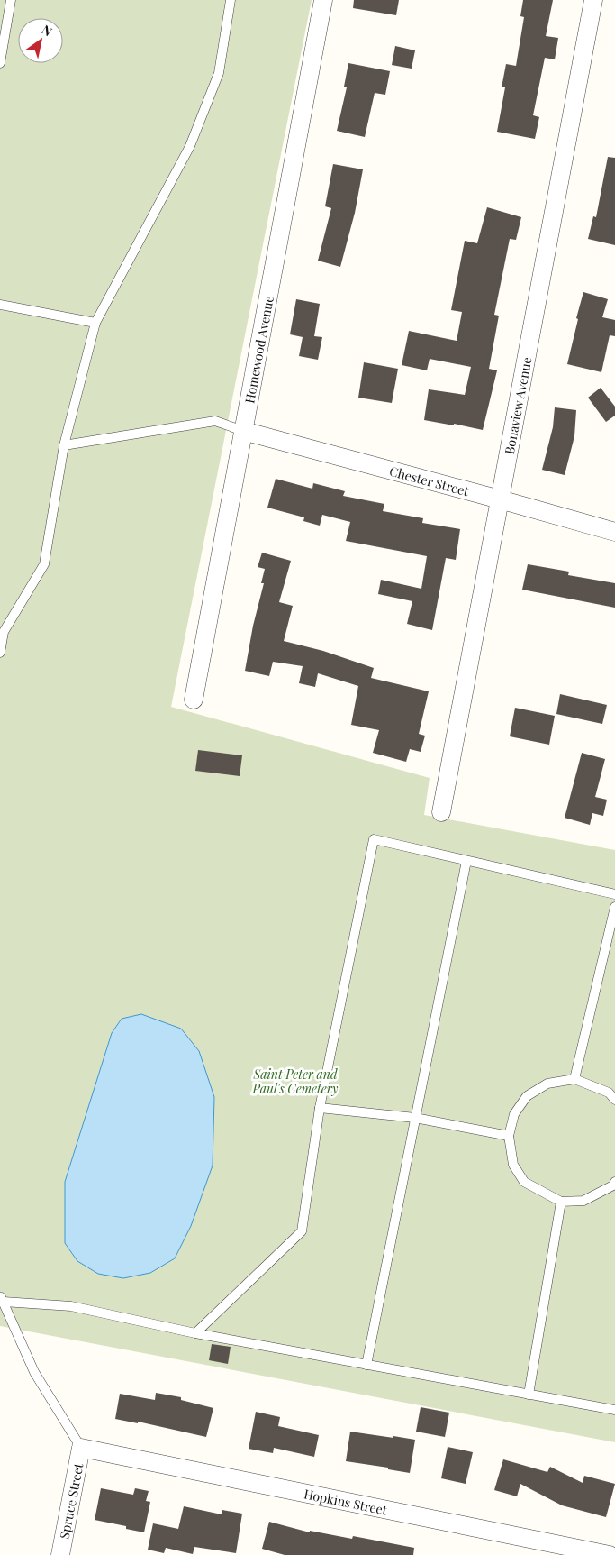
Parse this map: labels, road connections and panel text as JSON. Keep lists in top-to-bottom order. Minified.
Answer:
{"streets":{"street":["Homewood Avenue","Bonaview Avenue","Chester Street","Spruce Street","Hopkins Street"]},"crossings":[["Homewood Avenue","Chester Street"],["Bonaview Avenue","Chester Street"],["Spruce Street","Hopkins Street"]],"parks":["Saint Peter and Paul's Cemetery"],"north":"top right"}
